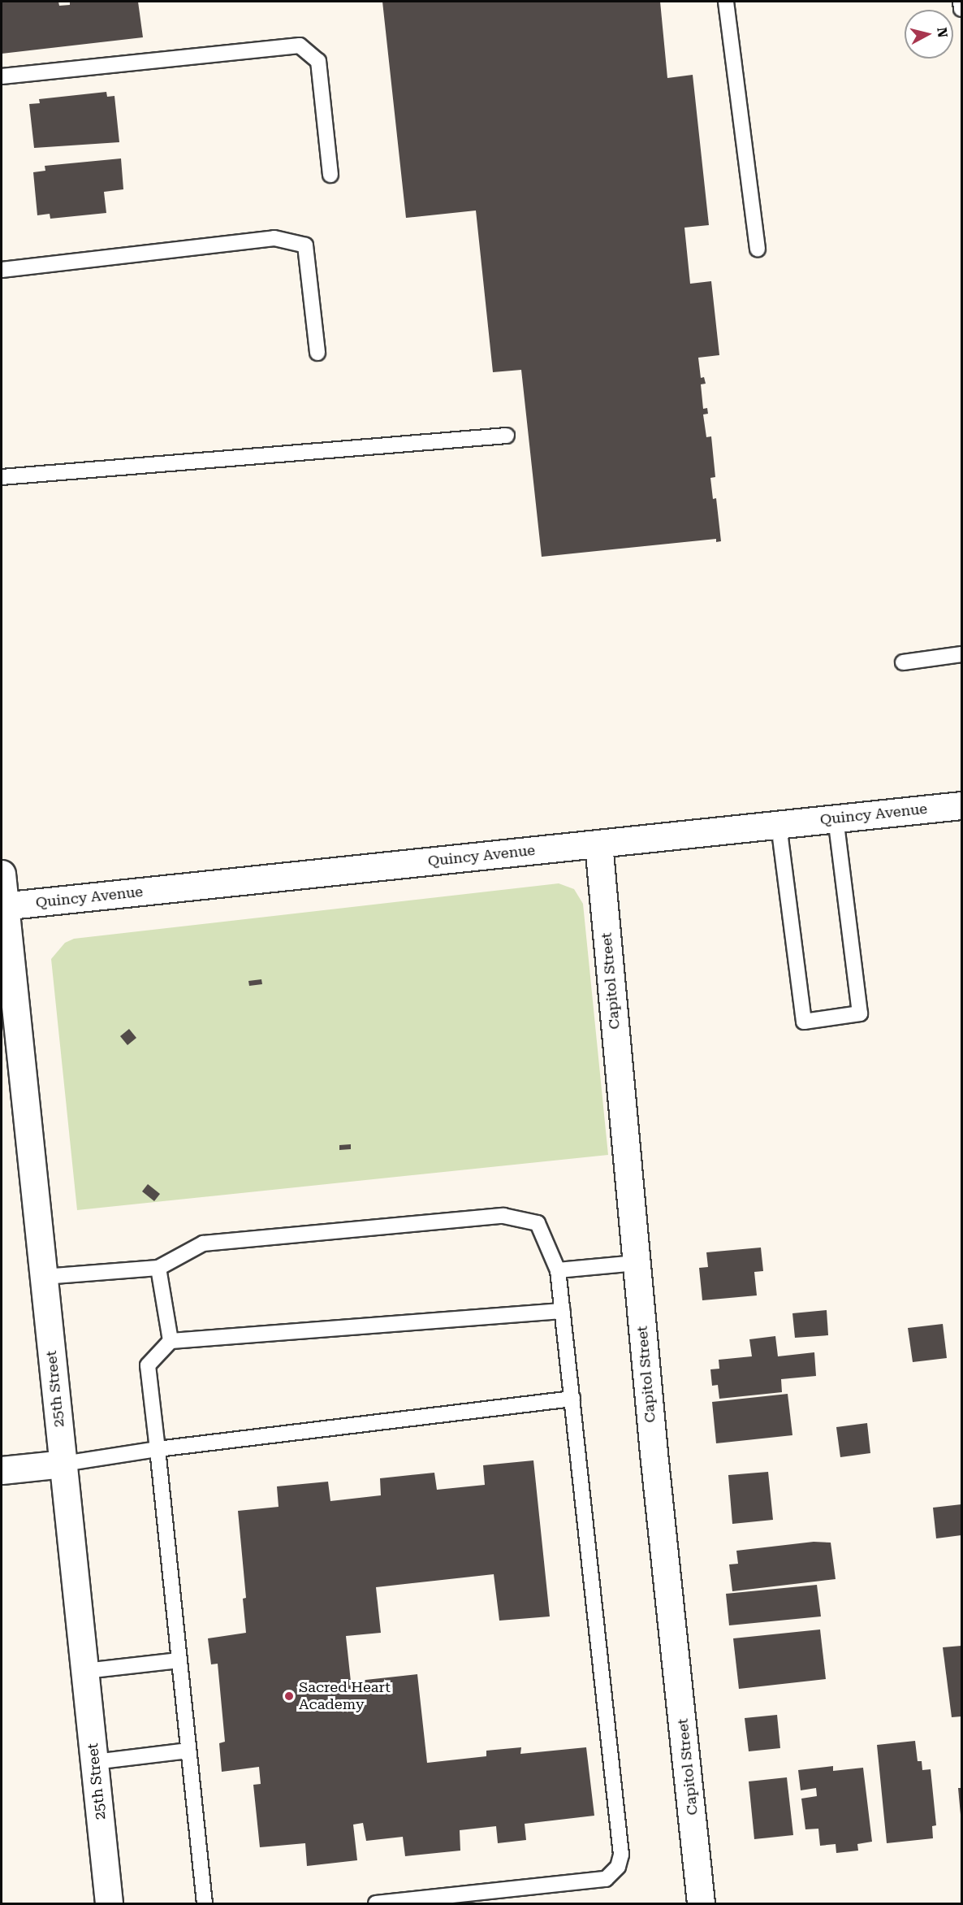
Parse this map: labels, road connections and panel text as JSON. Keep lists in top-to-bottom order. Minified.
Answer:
{"streets":{"street":["Quincy Avenue","Capitol Street","25th Street"]},"crossings":[["Quincy Avenue","Capitol Street"],["Quincy Avenue","25th Street"]],"places":["Sacred Heart Academy"],"north":"right"}
